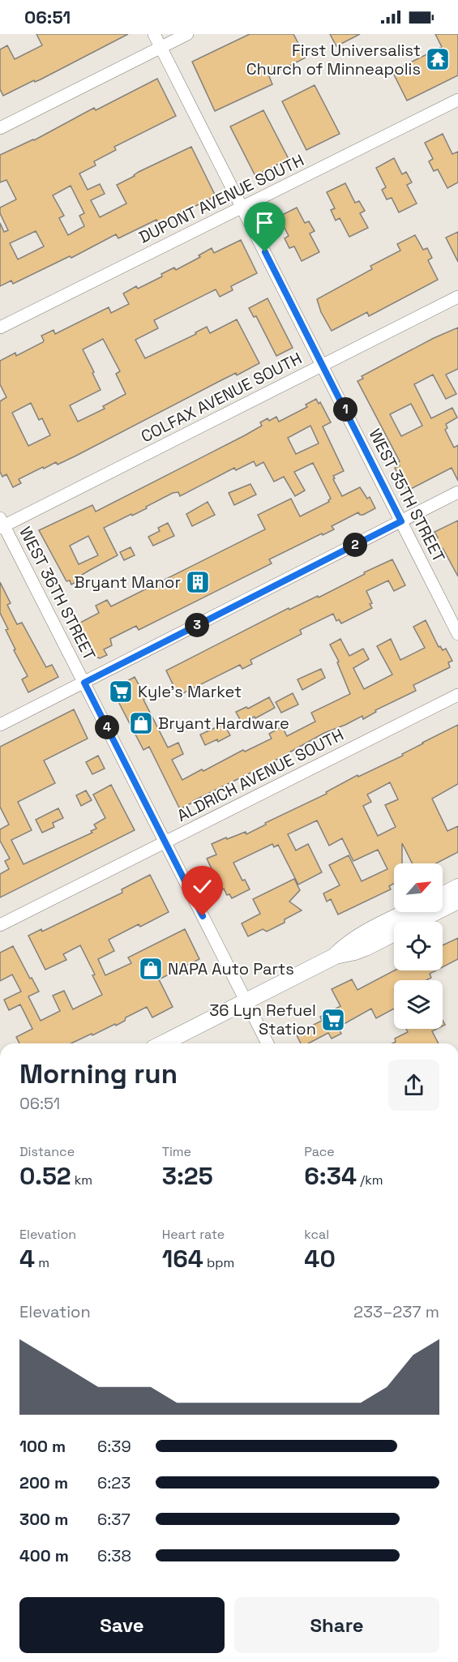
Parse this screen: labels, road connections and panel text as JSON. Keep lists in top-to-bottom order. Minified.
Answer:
{"streets":{"street":["DUPONT AVENUE SOUTH","COLFAX AVENUE SOUTH","WEST 35TH STREET","WEST 36TH STREET","ALDRICH AVENUE SOUTH"]},"crossings":[["DUPONT AVENUE SOUTH","WEST 35TH STREET"],["COLFAX AVENUE SOUTH","WEST 35TH STREET"],["COLFAX AVENUE SOUTH","WEST 36TH STREET"],["WEST 36TH STREET","ALDRICH AVENUE SOUTH"]],"places":{"temple":["First Universalist Church of Minneapolis"],"building":["Bryant Manor"],"supermarket":["Kyle's Market","36 Lyn Refuel Station"],"shop":["Bryant Hardware","NAPA Auto Parts"]},"north":"top right","page":{"status":"06:51","pins":["1","2","3","4"],"heading":["Morning run","06:51"],"stats":[["Distance","0.52 km"],["Time","3:25"],["Pace","6:34 /km"],["Elevation","4 m"],["Heart rate","164 bpm"],["kcal","40"]],"chart":["Elevation","233–237 m"],"list":[{"name":"100 m","note":"6:39"},{"name":"200 m","note":"6:23"},{"name":"300 m","note":"6:37"},{"name":"400 m","note":"6:38"}],"buttons":["Save","Share"]}}
